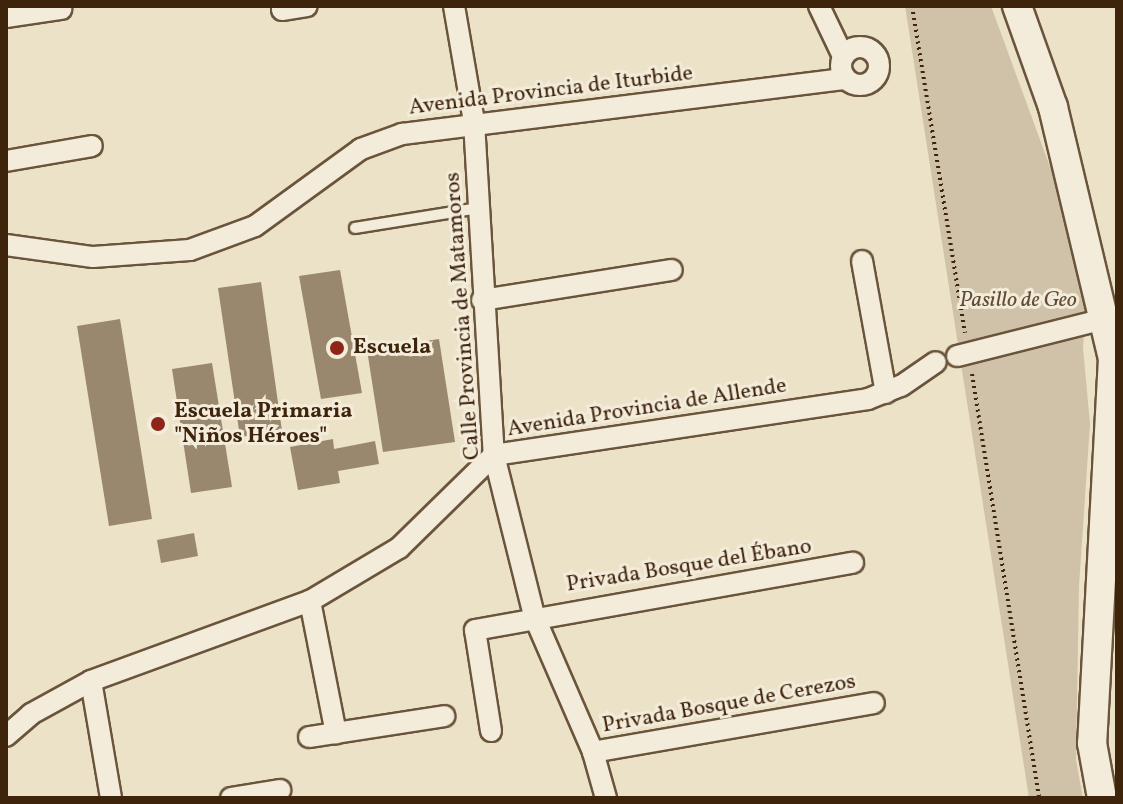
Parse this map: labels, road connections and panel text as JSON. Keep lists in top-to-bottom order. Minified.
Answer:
{"streets":{"street":["Avenida Provincia de Iturbide","Calle Provincia de Matamoros","Avenida Provincia de Allende","Privada Bosque del Ébano","Privada Bosque de Cerezos"]},"crossings":[["Avenida Provincia de Iturbide","Calle Provincia de Matamoros"],["Calle Provincia de Matamoros","Avenida Provincia de Allende"],["Calle Provincia de Matamoros","Privada Bosque del Ébano"],["Calle Provincia de Matamoros","Privada Bosque de Cerezos"]],"parks":["Pasillo de Geo"],"places":["Escuela","Escuela Primaria \"Niños Héroes\""]}
